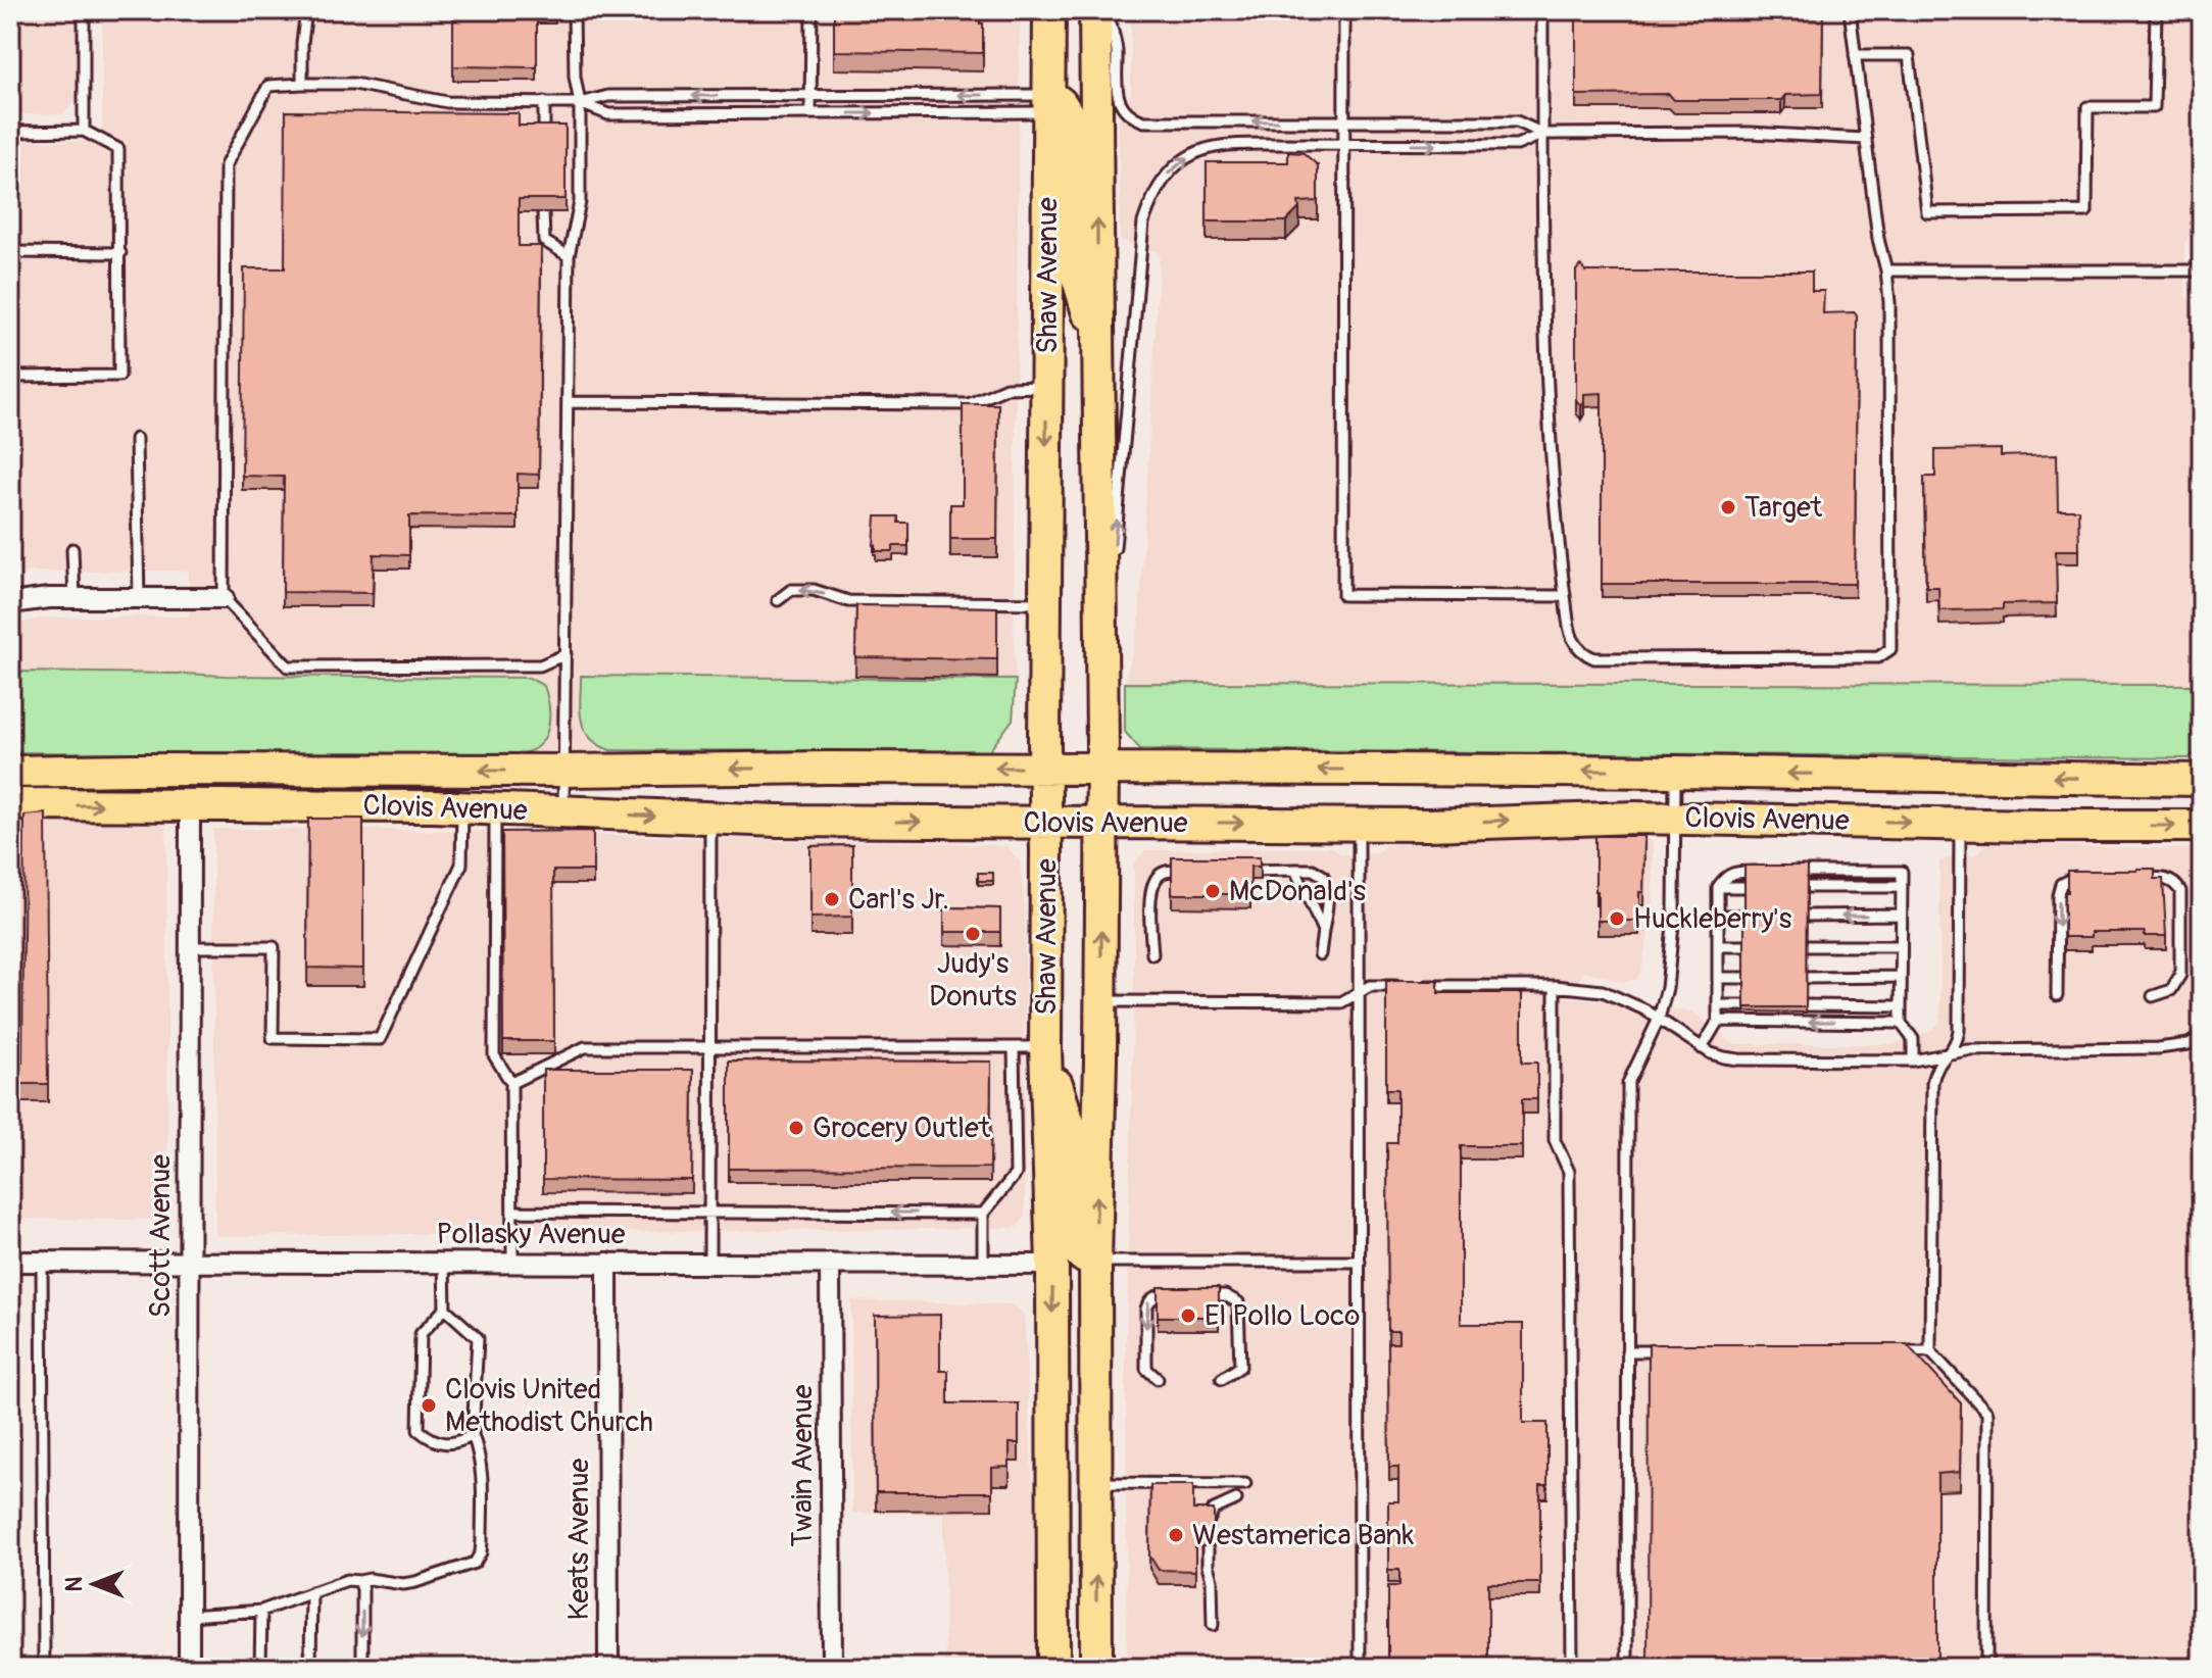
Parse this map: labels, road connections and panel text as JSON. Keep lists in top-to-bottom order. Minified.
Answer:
{"streets":{"main road":["Shaw Avenue","Clovis Avenue"],"street":["Pollasky Avenue","Scott Avenue","Twain Avenue","Keats Avenue"]},"crossings":[["Shaw Avenue","Clovis Avenue"],["Shaw Avenue","Pollasky Avenue"],["Clovis Avenue","Scott Avenue"],["Pollasky Avenue","Scott Avenue"],["Pollasky Avenue","Twain Avenue"],["Pollasky Avenue","Keats Avenue"]],"places":["Target","McDonald's","Carl's Jr.","Huckleberry's","Judy's Donuts","Grocery Outlet","El Pollo Loco","Clovis United Methodist Church","Westamerica Bank"],"north":"left"}
